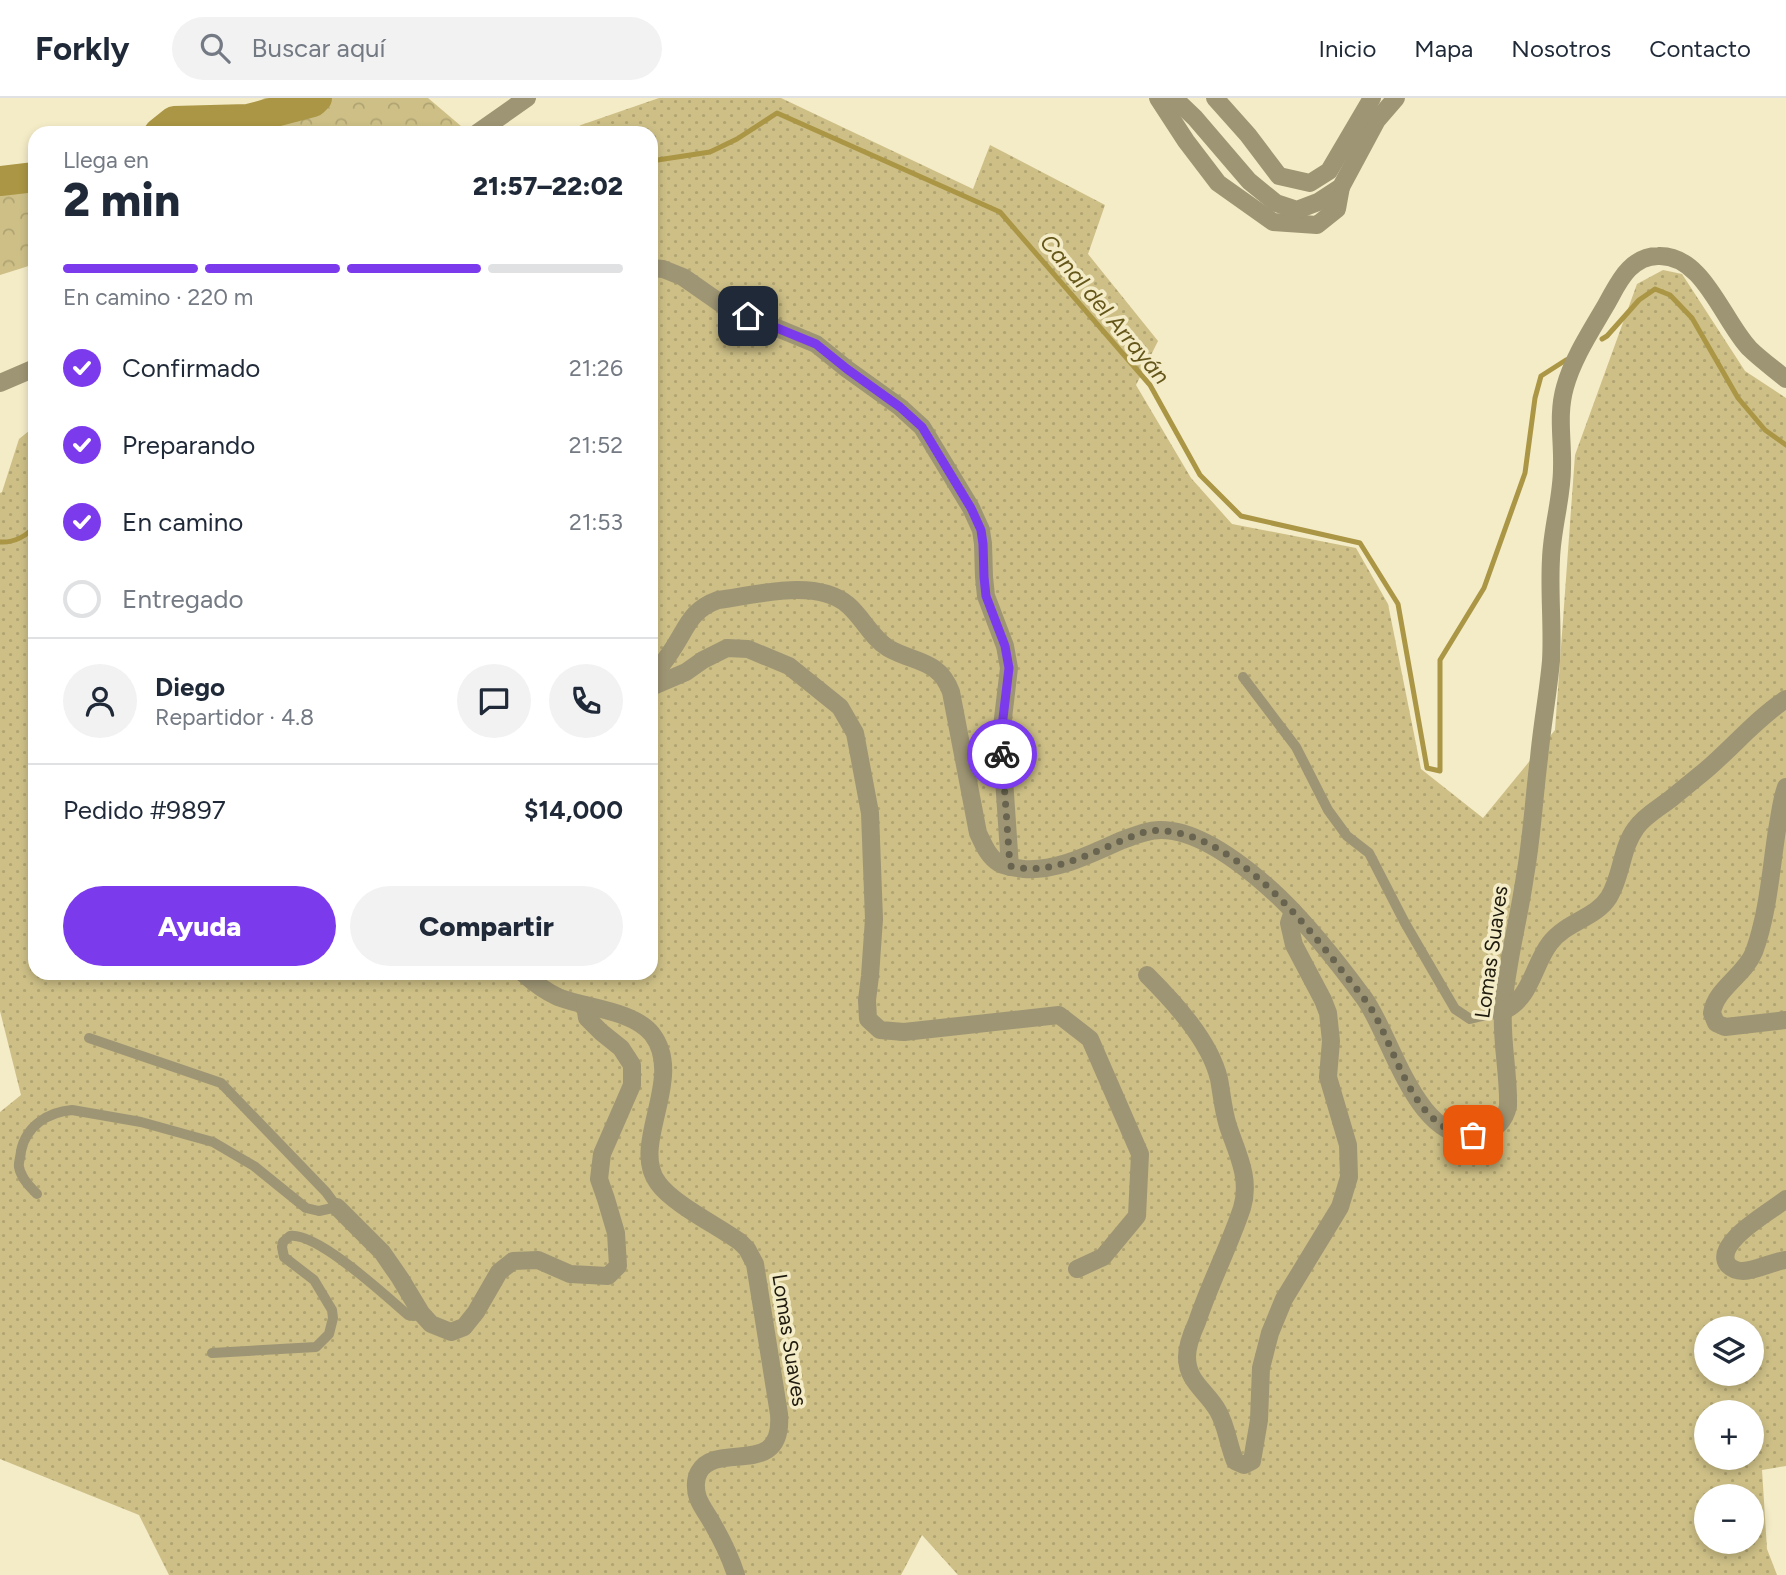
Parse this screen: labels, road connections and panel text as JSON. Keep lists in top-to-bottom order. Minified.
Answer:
{"streets":{"street":["Lomas Suaves"]},"water":["Canal del Arrayán"],"page":{"header":"Forkly","search":"Buscar aquí","nav":["Inicio","Mapa","Nosotros","Contacto"],"heading":["2 min","Llega en","21:57–22:02"],"panel":["Diego","Repartidor · 4.8","Pedido #9897","$14,000"],"bar":"En camino · 220 m","list":[["Confirmado","21:26"],["Preparando","21:52"],["En camino","21:53"],"Entregado"],"buttons":["Ayuda","Compartir"],"map_buttons":["+","−"]}}
